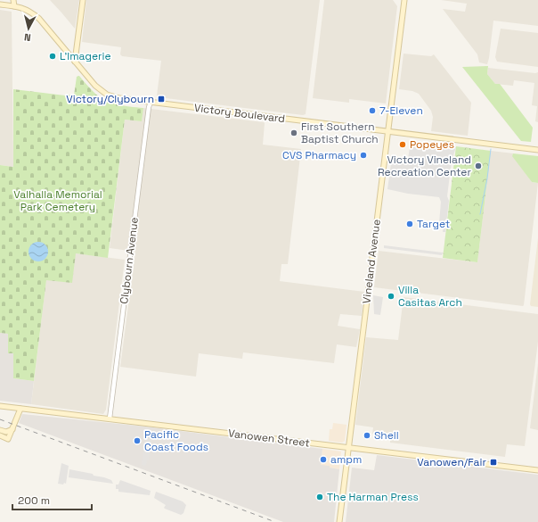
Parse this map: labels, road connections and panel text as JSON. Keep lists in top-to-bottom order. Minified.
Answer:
{"streets":{"main road":["Victory Boulevard","Vineland Avenue","Vanowen Street"],"street":["Clybourn Avenue"]},"crossings":[["Victory Boulevard","Clybourn Avenue"],["Victory Boulevard","Vineland Avenue"],["Clybourn Avenue","Vanowen Street"],["Vineland Avenue","Vanowen Street"]],"parks":["Valhalla Memorial Park Cemetery"],"places":{"other":["L'Imagerie","7-Eleven","First Southern Baptist Church","Popeyes","CVS Pharmacy","Victory Vineland Recreation Center","Target","Villa Casitas Arch","Shell","Pacific Coast Foods","ampm","The Harman Press"],"transit":["Victory/Clybourn","Vanowen/Fair"]},"scale_bar":"200 m","north":"bottom"}
